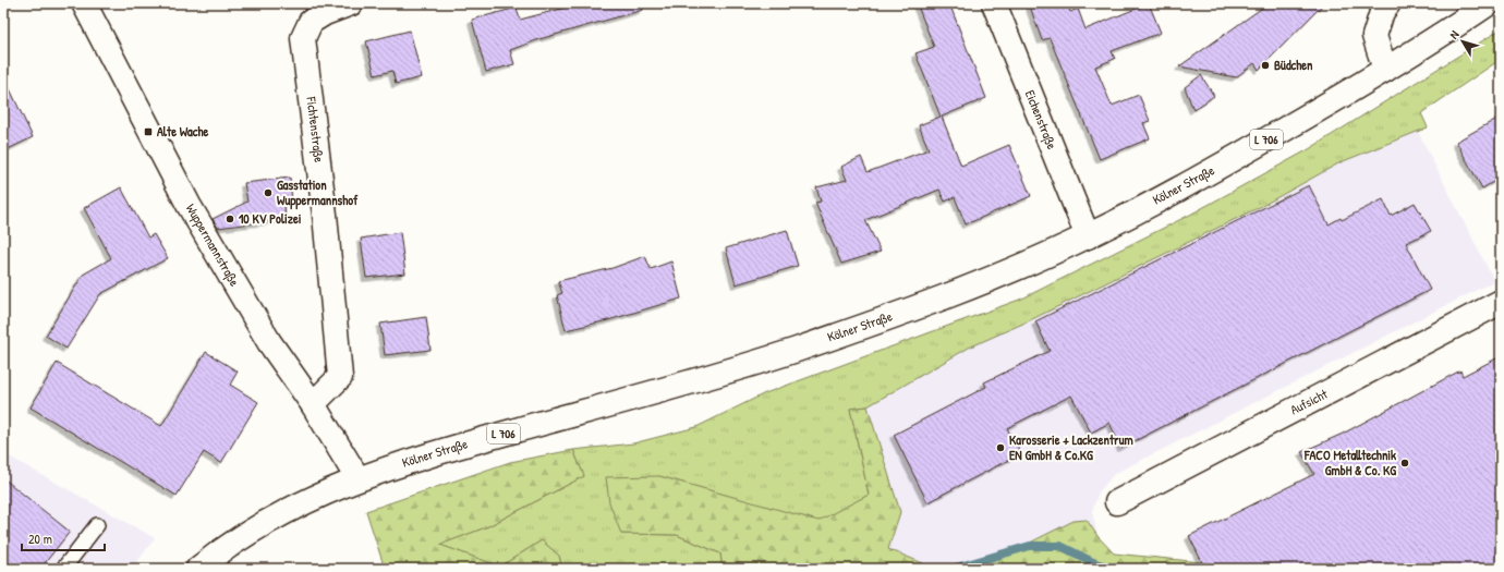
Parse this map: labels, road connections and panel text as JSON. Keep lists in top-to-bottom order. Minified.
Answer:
{"streets":{"street":["Eichenstraße","Fichtenstraße","L 706","Kölner Straße","Wuppermannstraße","Aufsicht"]},"crossings":[["Eichenstraße","Kölner Straße"],["Fichtenstraße","Wuppermannstraße"],["Kölner Straße","Wuppermannstraße"]],"places":{"other":["Büdchen","Gasstation Wuppermannshof","10 KV Polizei","Karosserie + Lackzentrum EN GmbH & Co.KG","FACO Metalltechnik GmbH & Co. KG"],"transit":["Alte Wache"]},"scale_bar":"20 m","north":"top left"}
